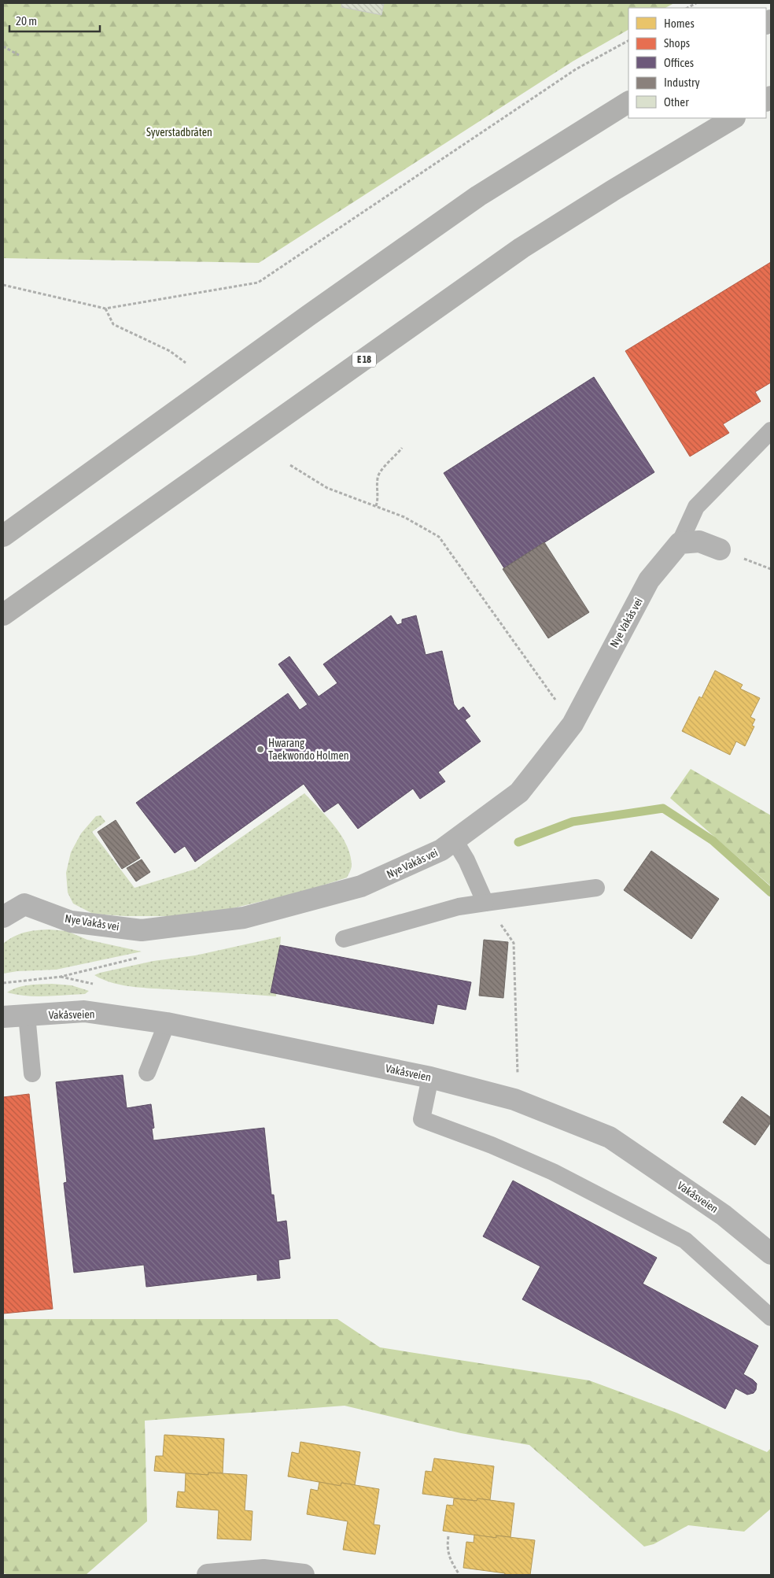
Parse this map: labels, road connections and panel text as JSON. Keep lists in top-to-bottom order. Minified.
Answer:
{"streets":{"highway":["E 18"],"street":["Nye Vakås vei","Vakåsveien"]},"parks":["Syverstadbråten"],"places":["Hwarang Taekwondo Holmen"],"legend":["Homes","Shops","Offices","Industry","Other"],"scale_bar":"20 m"}
